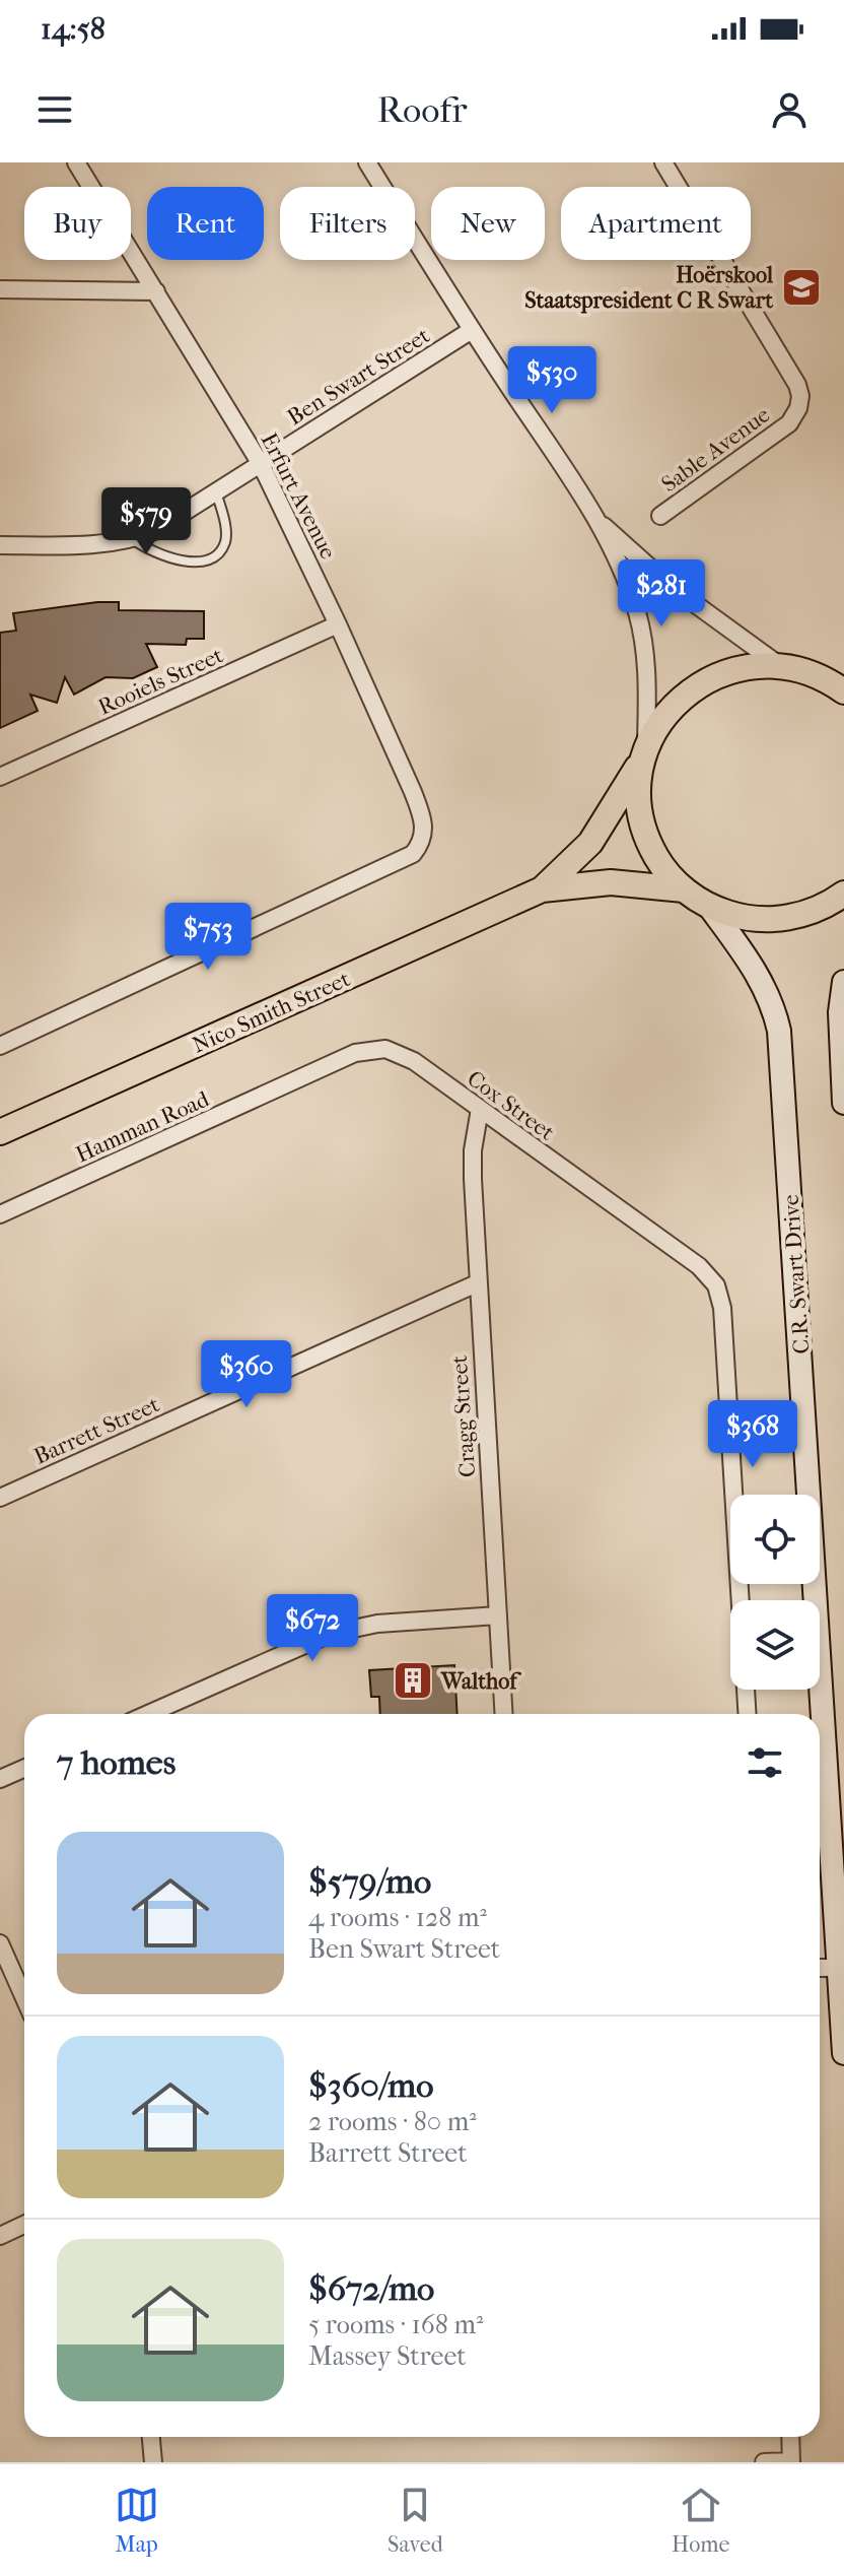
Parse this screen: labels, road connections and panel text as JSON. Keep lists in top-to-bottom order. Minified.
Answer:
{"streets":{"main road":["Nico Smith Street","C.R. Swart Drive"],"street":["Ben Swart Street","Sable Avenue","Erfurt Avenue","Rooiels Street","Cox Street","Hamman Road","Cragg Street","Barrett Street"]},"crossings":[["Ben Swart Street","Erfurt Avenue"],["Erfurt Avenue","Rooiels Street"],["Cox Street","Hamman Road"],["Cox Street","Cragg Street"],["Cragg Street","Barrett Street"]],"places":{"school or university":["Hoërskool Staatspresident C R Swart"],"building":["Walthof"]},"page":{"status":"14:58","header":"Roofr","chip":["Buy","Rent","Filters","New","Apartment"],"price":["$530","$579","$281","$753","$360","$368","$672"],"heading":"7 homes","list":[{"name":"$579/mo","note":"4 rooms · 128 m² · Ben Swart Street"},{"name":"$360/mo","note":"2 rooms · 80 m² · Barrett Street"},{"name":"$672/mo","note":"5 rooms · 168 m² · Massey Street"}],"tabs":["Map","Saved","Home"]}}
